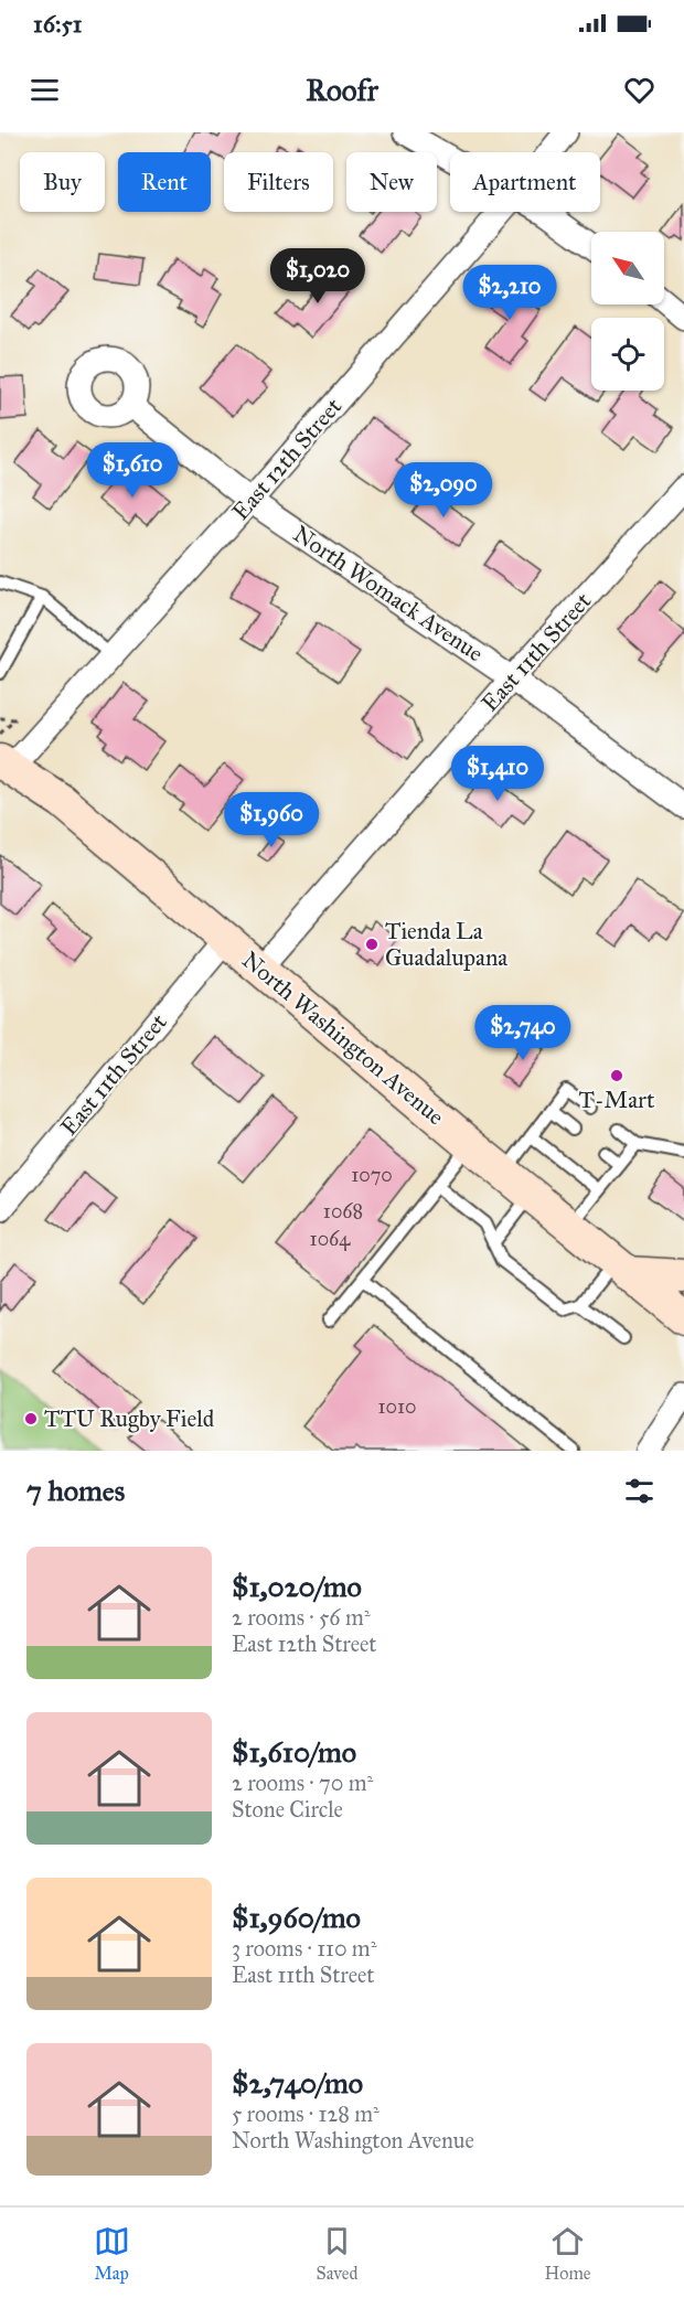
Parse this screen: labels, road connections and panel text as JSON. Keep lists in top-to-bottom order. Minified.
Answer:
{"streets":{"main road":["North Washington Avenue"],"street":["East 12th Street","North Womack Avenue","East 11th Street"]},"crossings":[["East 12th Street","North Womack Avenue"],["East 12th Street","North Washington Avenue"],["North Womack Avenue","East 11th Street"],["East 11th Street","North Washington Avenue"]],"places":["Tienda La Guadalupana","T-Mart","TTU Rugby Field"],"house_numbers":["1070","1068","1064","1010"],"north":"top left","page":{"status":"16:51","header":"Roofr","chip":["Buy","Rent","Filters","New","Apartment"],"price":["$1,020","$2,210","$1,610","$2,090","$1,410","$1,960","$2,740"],"heading":"7 homes","list":[{"name":"$1,020/mo","note":"2 rooms · 56 m² · East 12th Street"},{"name":"$1,610/mo","note":"2 rooms · 70 m² · Stone Circle"},{"name":"$1,960/mo","note":"3 rooms · 110 m² · East 11th Street"},{"name":"$2,740/mo","note":"5 rooms · 128 m² · North Washington Avenue"}],"tabs":["Map","Saved","Home"]}}
